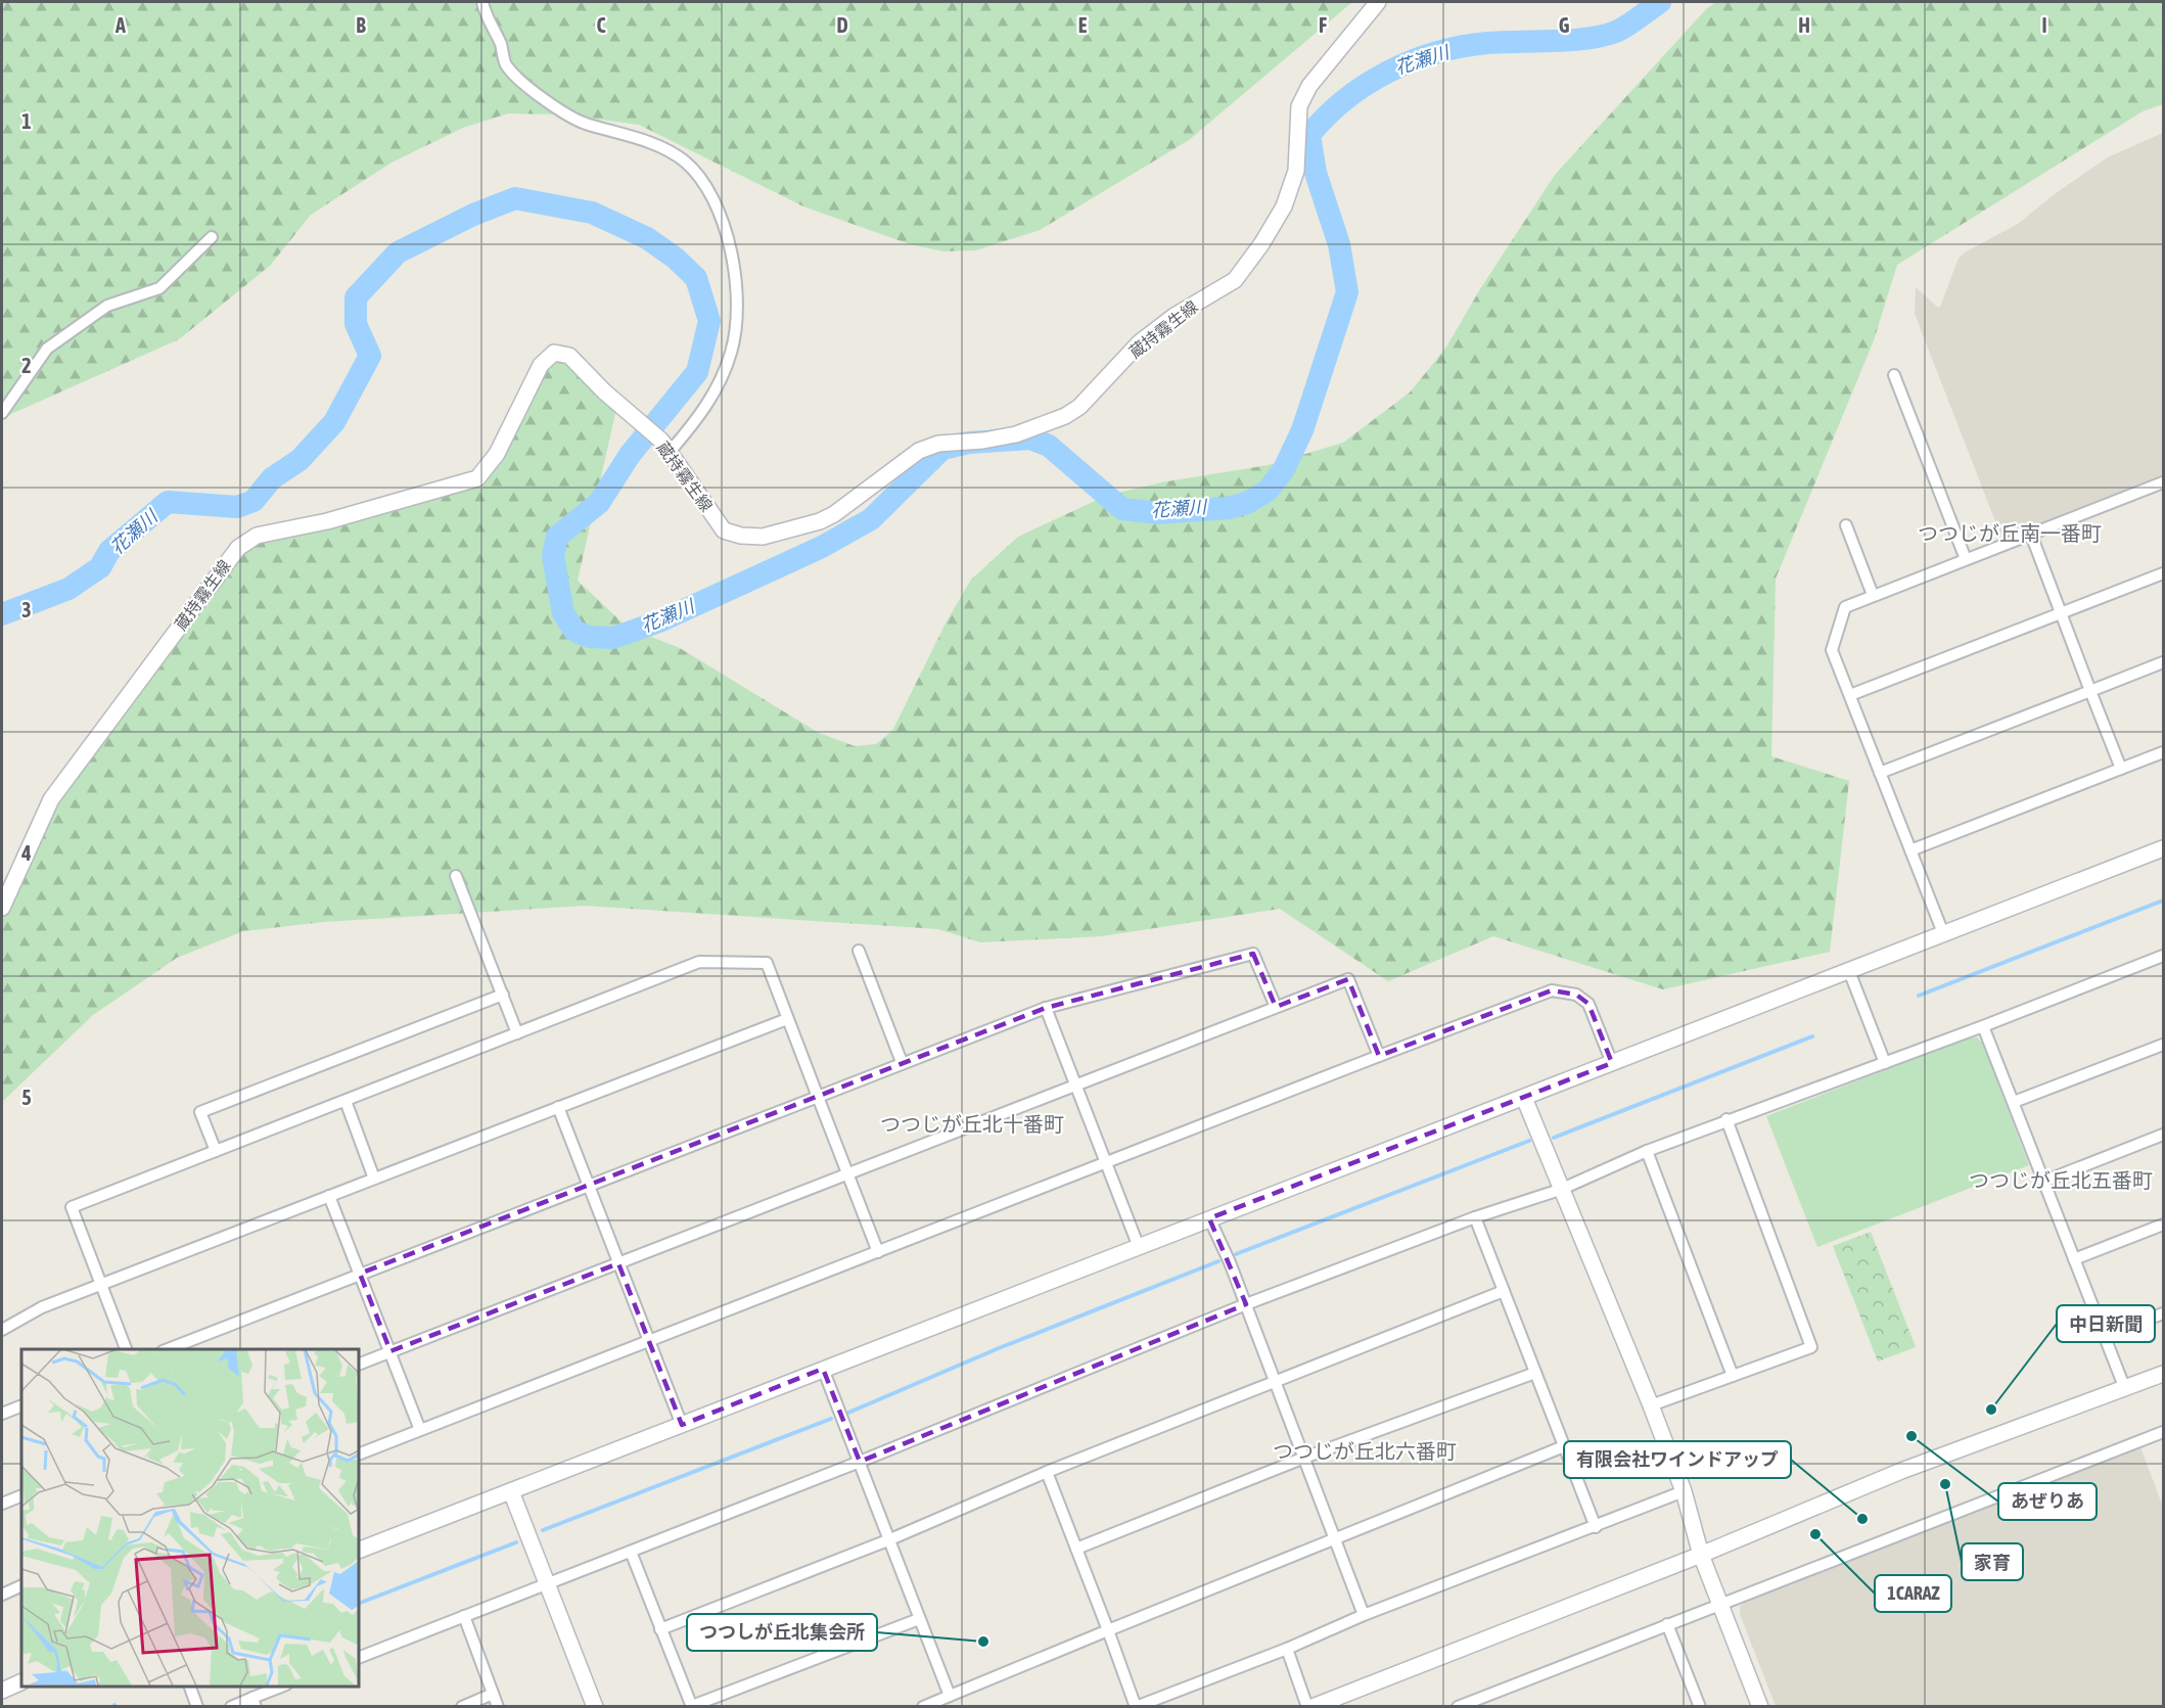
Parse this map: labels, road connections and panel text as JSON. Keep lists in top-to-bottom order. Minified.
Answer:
{"streets":{"street":["蔵持霧生線"]},"districts":["つつじが丘南一番町","つつじが丘北十番町","つつじが丘北五番町","つつじが丘北六番町"],"water":["花瀬川"],"places":["中日新聞","あぜりあ","家育","有限会社ワインドアップ","1CARAZ","つつしが丘北集会所"],"grid":{"columns":["A","B","C","D","E","F","G","H","I"],"rows":["1","2","3","4","5"]}}
